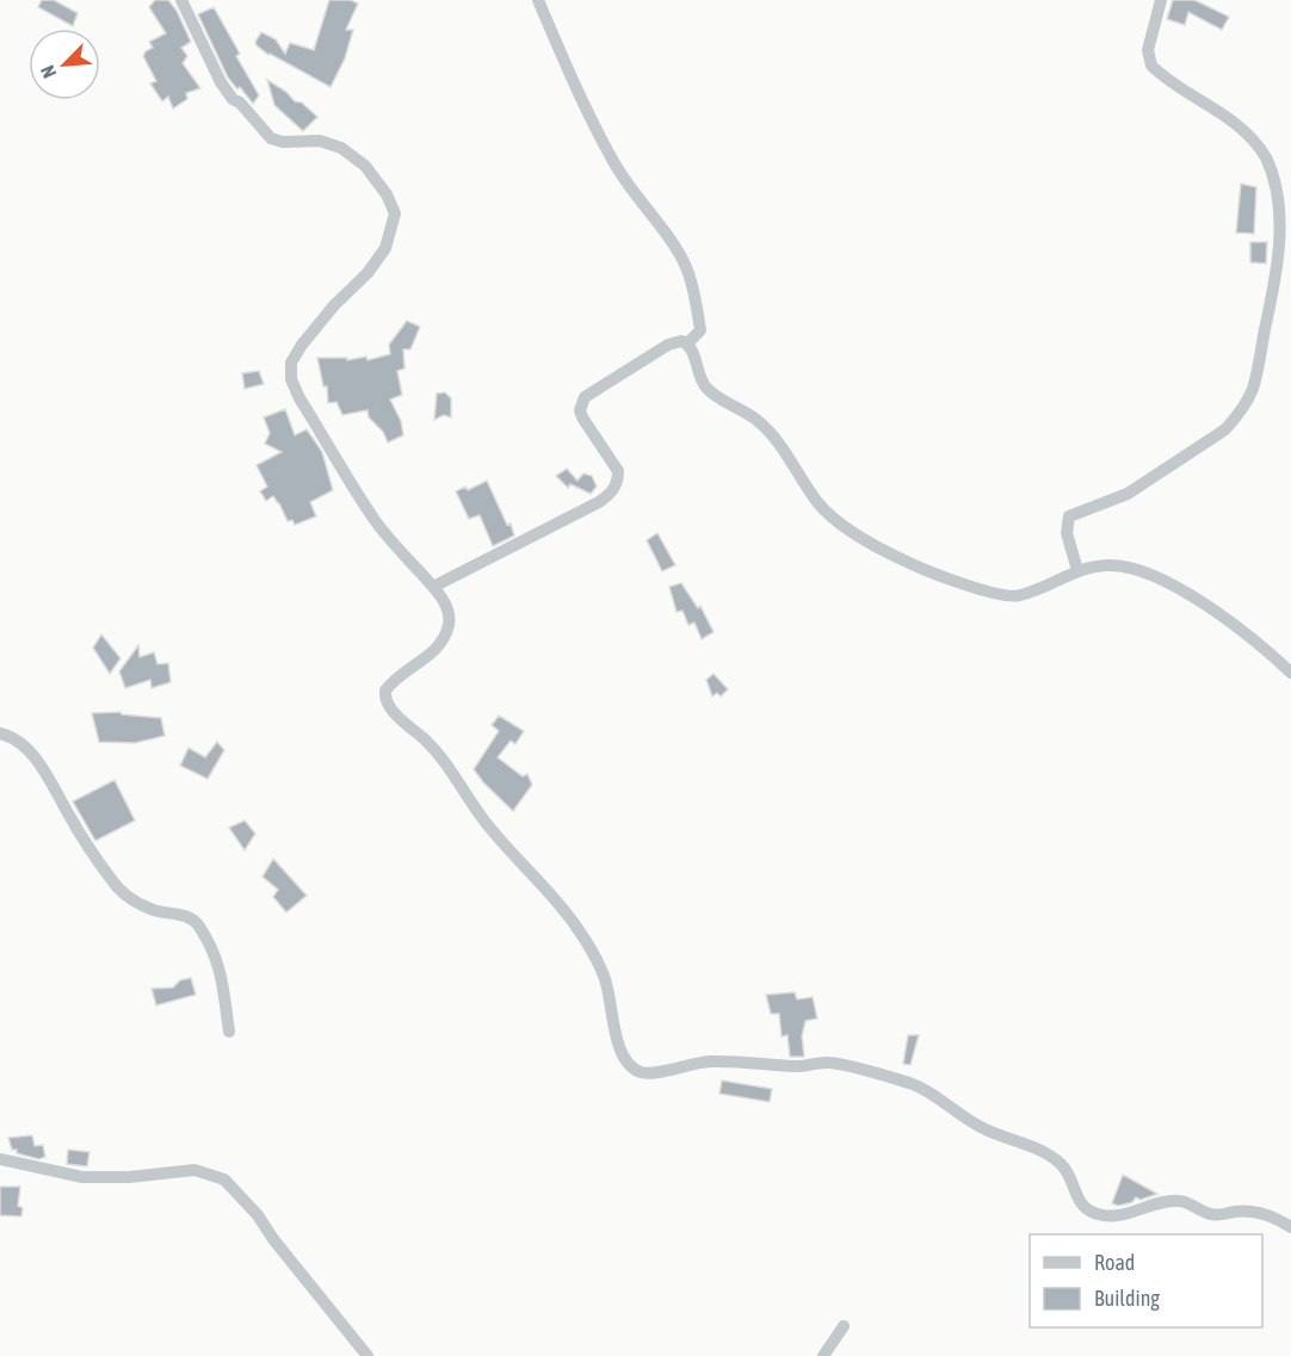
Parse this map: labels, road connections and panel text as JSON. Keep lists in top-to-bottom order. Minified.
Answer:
{"legend":["Road","Building"],"north":"bottom left"}
